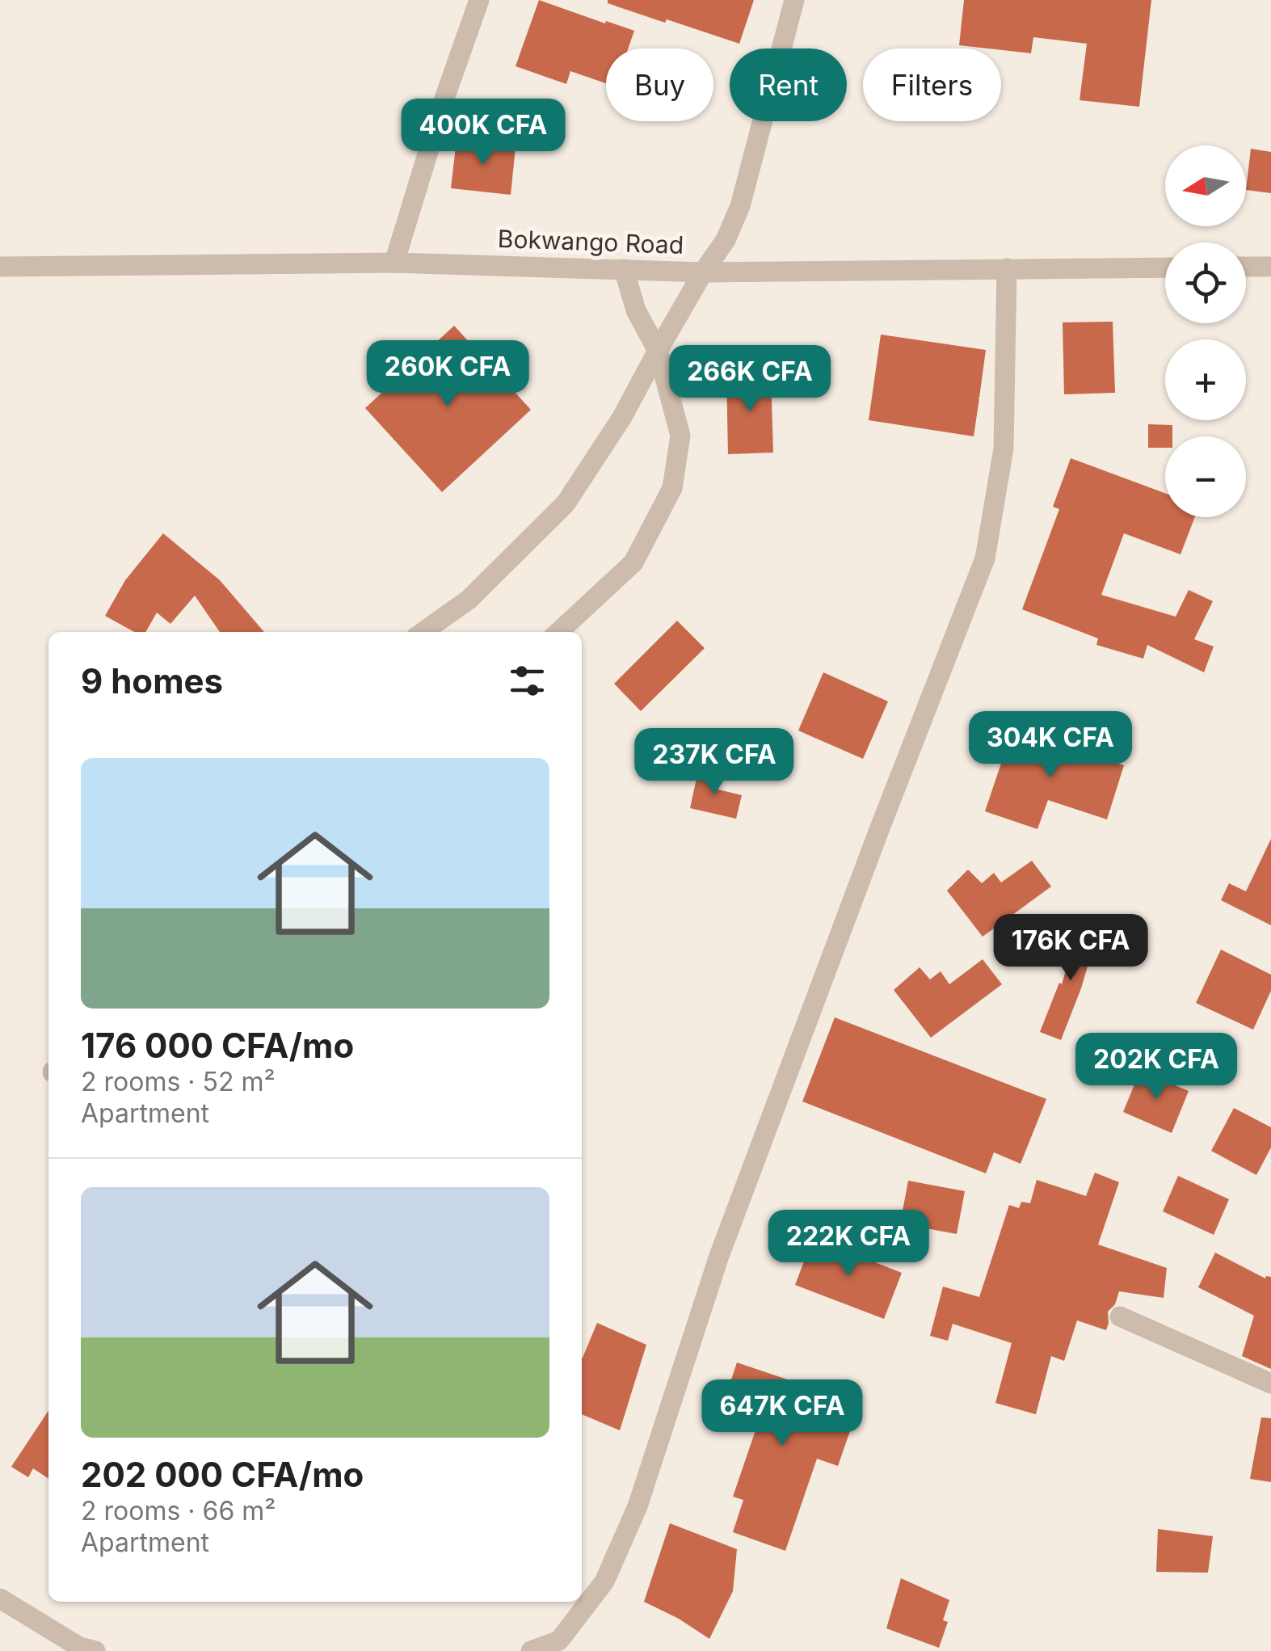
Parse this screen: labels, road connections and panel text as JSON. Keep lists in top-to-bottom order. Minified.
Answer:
{"streets":{"street":["Bokwango Road"]},"north":"left","page":{"chip":["Buy","Rent","Filters"],"price":["400K CFA","260K CFA","266K CFA","304K CFA","237K CFA","176K CFA","202K CFA","222K CFA","647K CFA"],"map_buttons":["+","−"],"heading":"9 homes","list":[{"name":"176 000 CFA/mo","note":"2 rooms · 52 m² · Apartment"},{"name":"202 000 CFA/mo","note":"2 rooms · 66 m² · Apartment"}]}}
